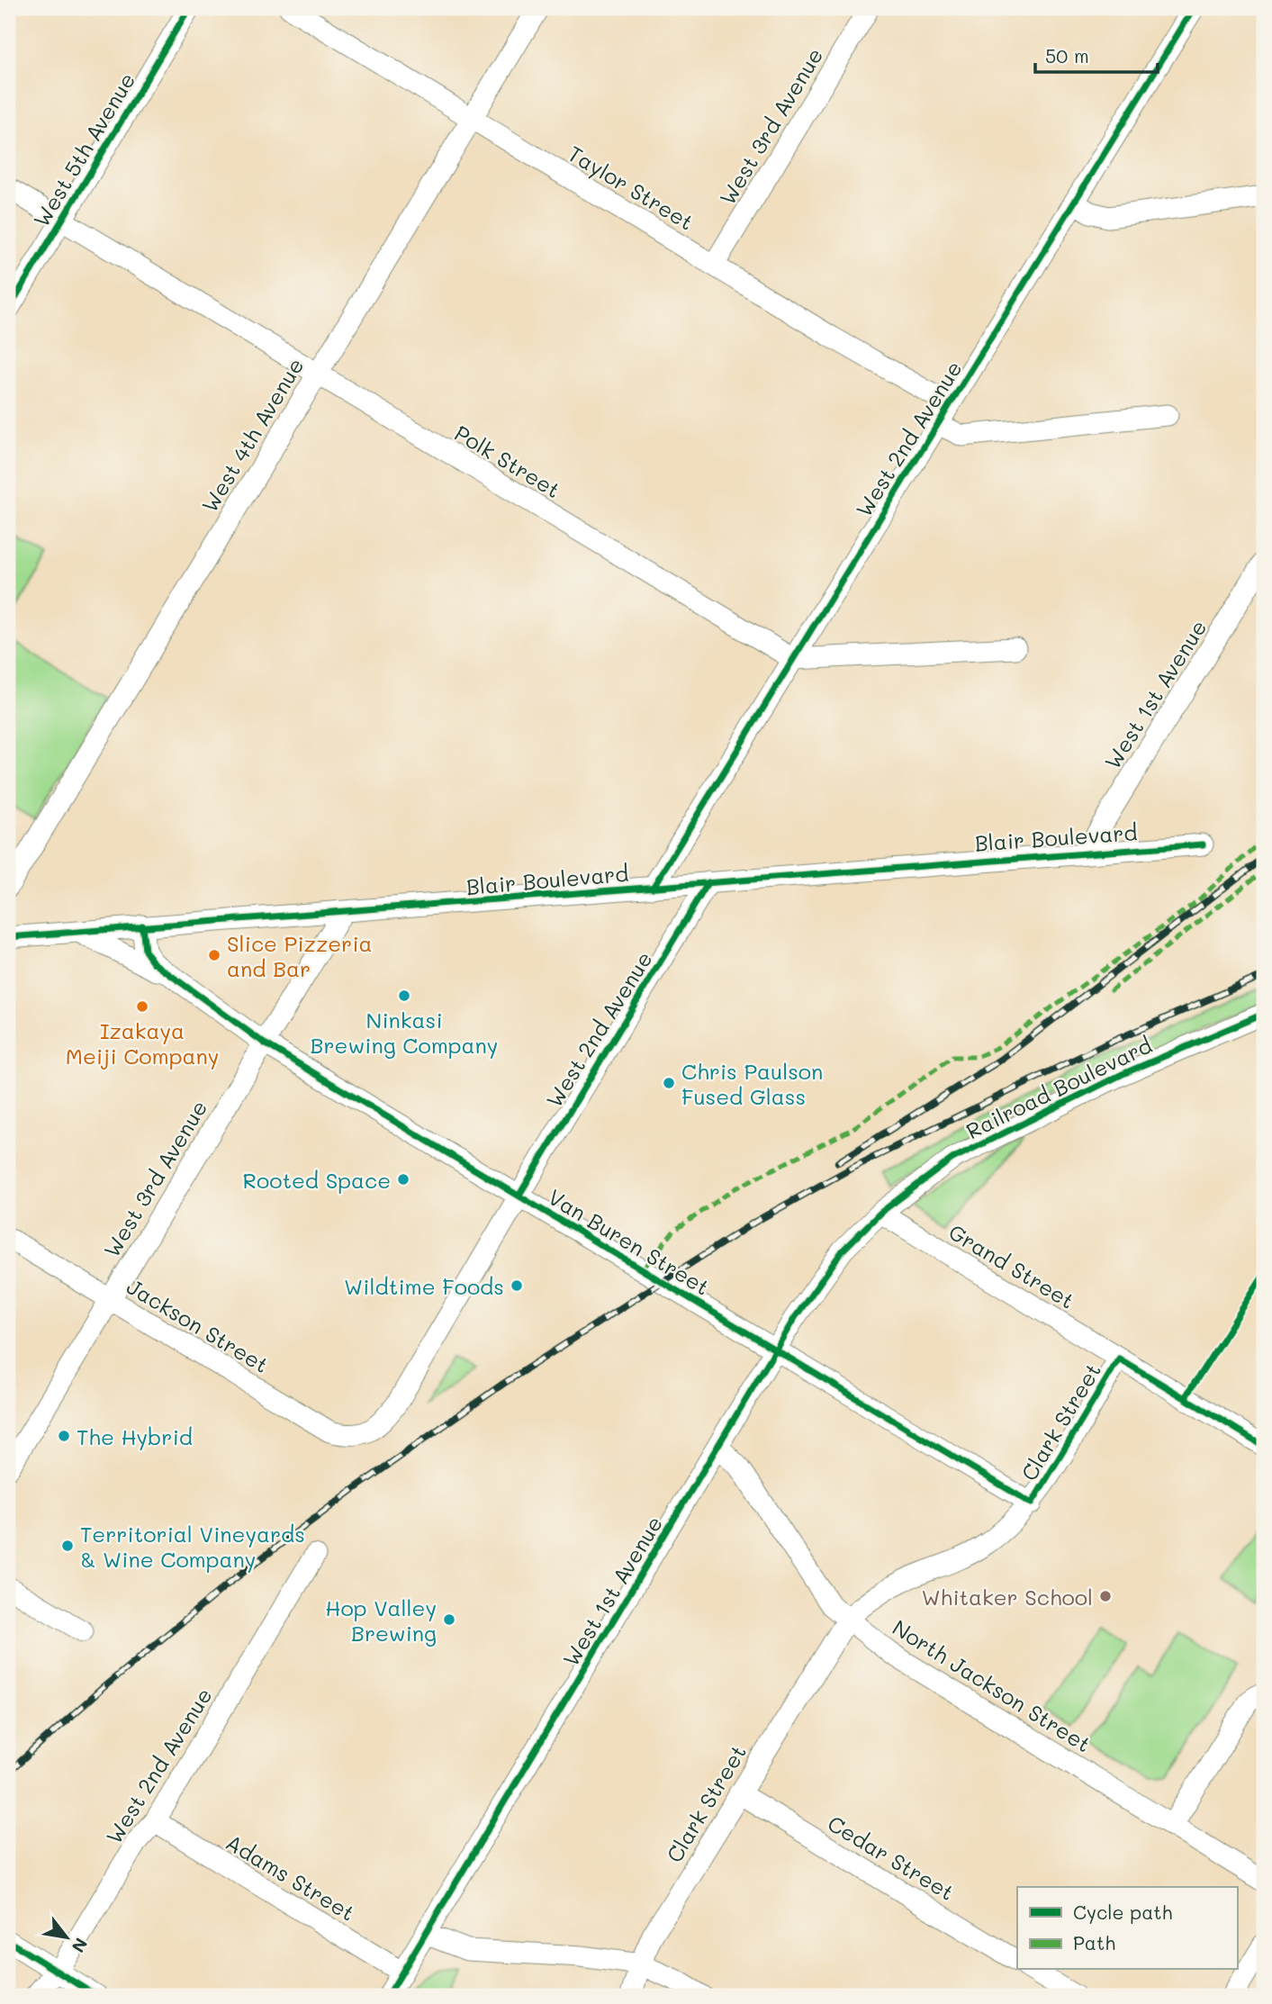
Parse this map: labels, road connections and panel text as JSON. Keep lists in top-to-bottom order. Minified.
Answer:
{"streets":{"street":["West 3rd Avenue","West 5th Avenue","Taylor Street","West 4th Avenue","West 2nd Avenue","Polk Street","West 1st Avenue","Blair Boulevard","Railroad Boulevard","Van Buren Street","Grand Street","Jackson Street","Clark Street","North Jackson Street","Cedar Street","Adams Street"]},"crossings":[["West 3rd Avenue","Taylor Street"],["West 3rd Avenue","Blair Boulevard"],["West 3rd Avenue","Van Buren Street"],["West 3rd Avenue","Jackson Street"],["West 5th Avenue","Polk Street"],["Taylor Street","West 4th Avenue"],["Taylor Street","West 2nd Avenue"],["West 4th Avenue","Polk Street"],["West 2nd Avenue","Polk Street"],["West 2nd Avenue","Blair Boulevard"],["West 2nd Avenue","Van Buren Street"],["West 2nd Avenue","Jackson Street"],["West 2nd Avenue","Adams Street"],["West 1st Avenue","Blair Boulevard"],["West 1st Avenue","Railroad Boulevard"],["West 1st Avenue","Van Buren Street"],["West 1st Avenue","Grand Street"],["West 1st Avenue","North Jackson Street"],["West 1st Avenue","Adams Street"],["Blair Boulevard","Van Buren Street"],["Railroad Boulevard","Grand Street"],["Van Buren Street","Clark Street"],["Grand Street","Clark Street"],["Clark Street","North Jackson Street"],["Clark Street","Cedar Street"]],"places":["Slice Pizzeria and Bar","Ninkasi Brewing Company","Izakaya Meiji Company","Chris Paulson Fused Glass","Rooted Space","Wildtime Foods","The Hybrid","Territorial Vineyards & Wine Company","Whitaker School","Hop Valley Brewing"],"legend":["Cycle path","Path"],"scale_bar":"50 m","north":"bottom right"}
